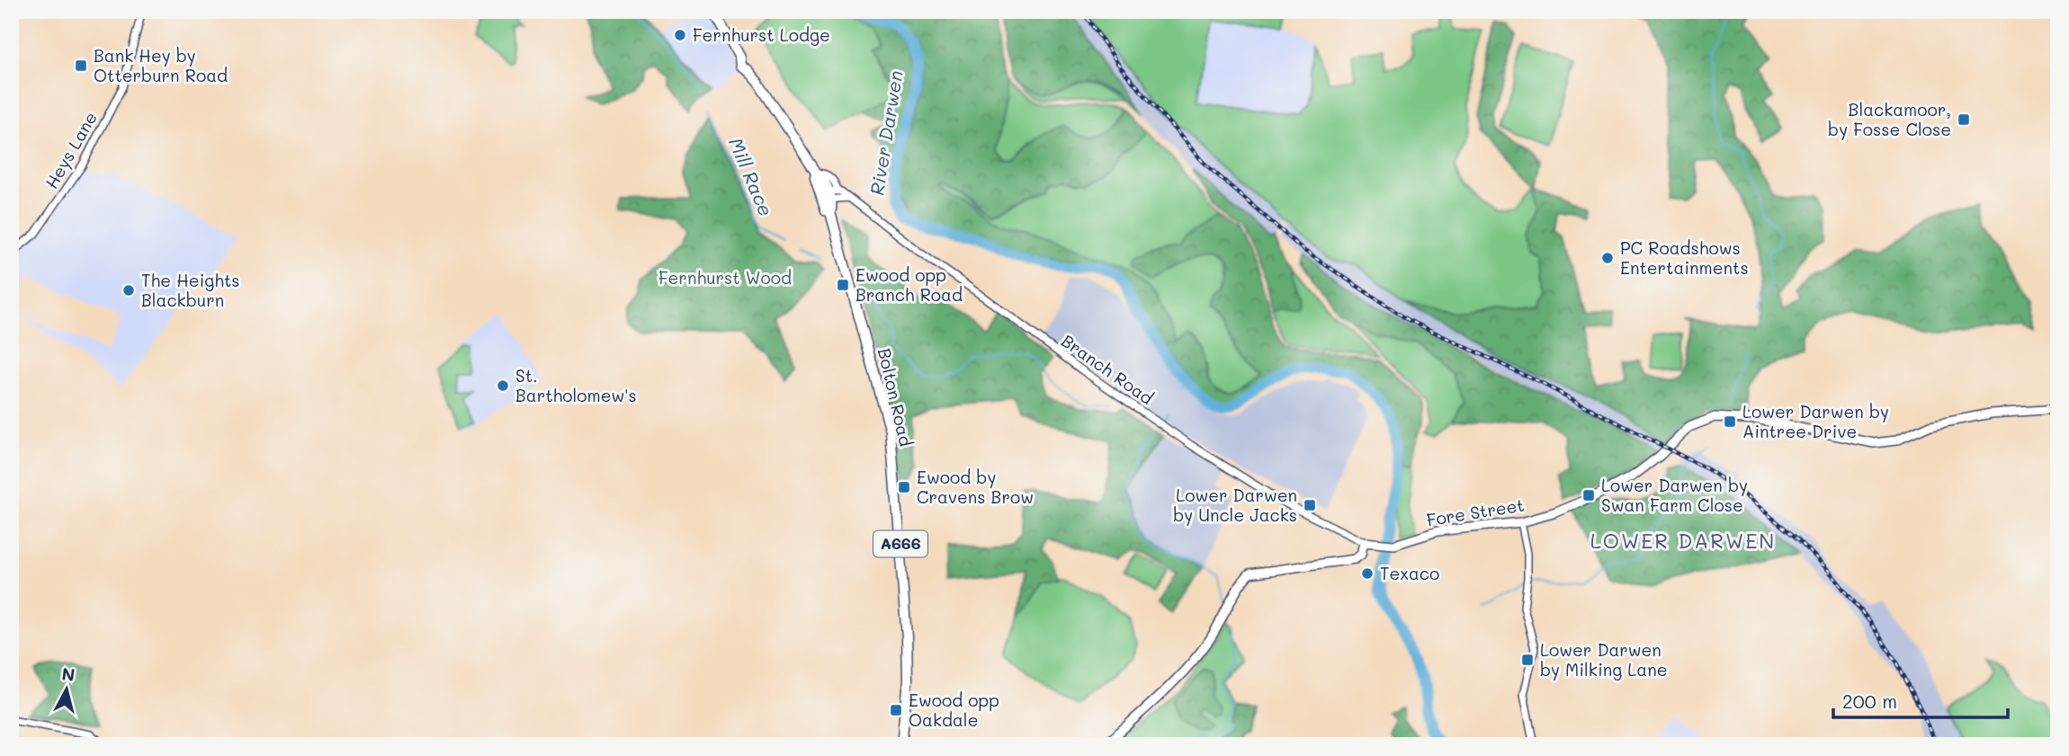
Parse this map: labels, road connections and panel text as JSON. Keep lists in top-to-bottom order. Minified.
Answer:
{"streets":{"highway":["Bolton Road","A666"],"main road":["Fore Street"],"street":["Heys Lane","Branch Road"]},"crossings":[["Branch Road","Bolton Road"],["Branch Road","Fore Street"]],"districts":["LOWER DARWEN"],"water":["River Darwen","Mill Race"],"parks":["Fernhurst Wood"],"places":{"other":["Fernhurst Lodge","PC Roadshows Entertainments","The Heights Blackburn","St. Bartholomew's","Texaco"],"transit":["Bank Hey by Otterburn Road","Blackamoor, by Fosse Close","Ewood opp Branch Road","Lower Darwen by Aintree Drive","Ewood by Cravens Brow","Lower Darwen by Swan Farm Close","Lower Darwen by Uncle Jacks","Lower Darwen by Milking Lane","Ewood opp Oakdale"]},"scale_bar":"200 m","north":"top"}
